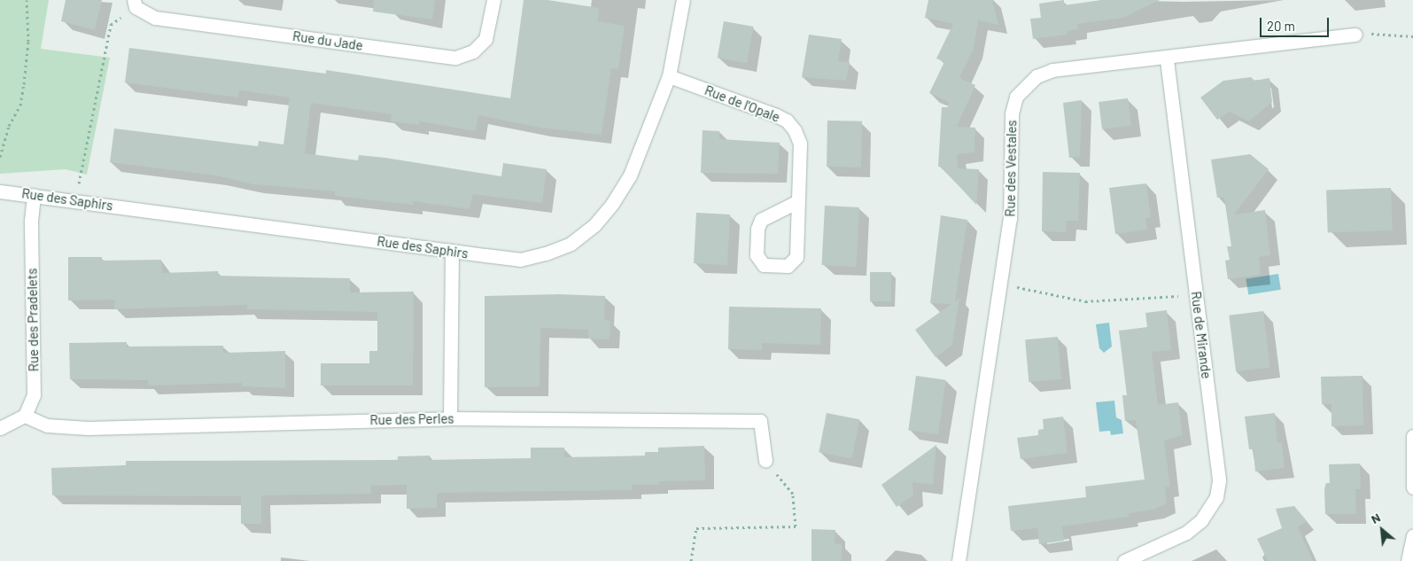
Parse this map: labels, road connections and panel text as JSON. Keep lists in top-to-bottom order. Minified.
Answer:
{"streets":{"street":["Rue du Jade","Rue de l'Opale","Rue des Vestales","Rue des Saphirs","Rue des Pradelets","Rue de Mirande","Rue des Perles"]},"crossings":[["Rue de l'Opale","Rue des Saphirs"],["Rue des Vestales","Rue de Mirande"],["Rue des Saphirs","Rue des Pradelets"],["Rue des Pradelets","Rue des Perles"]],"scale_bar":"20 m","north":"top left"}
